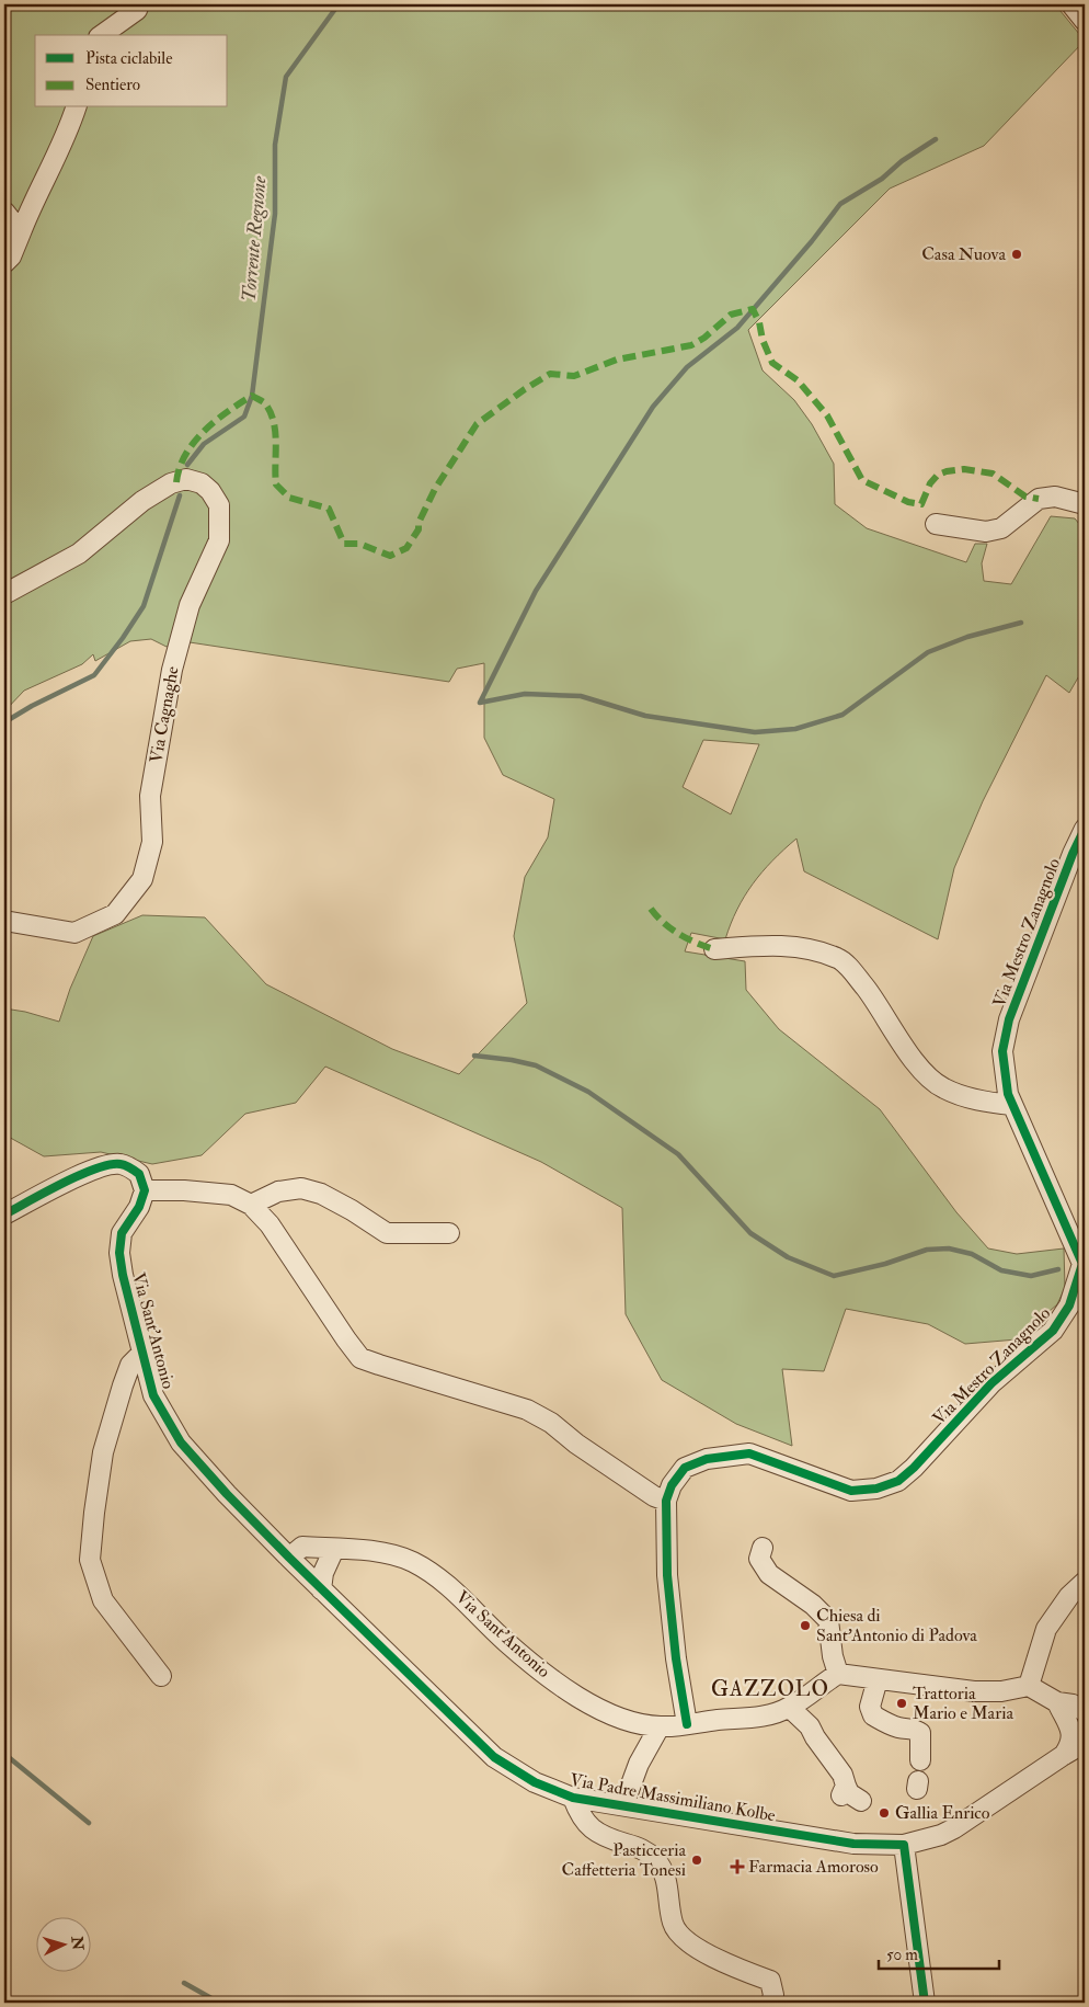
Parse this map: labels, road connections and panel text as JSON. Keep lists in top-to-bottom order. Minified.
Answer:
{"streets":{"street":["Via Cagnaghe","Via Mestro Zanagnolo","Via Sant'Antonio","Via Padre Massimiliano Kolbe"]},"crossings":[["Via Mestro Zanagnolo","Via Sant'Antonio"],["Via Sant'Antonio","Via Padre Massimiliano Kolbe"]],"districts":["GAZZOLO"],"water":["Torrente Regnone"],"places":{"other":["Casa Nuova","Chiesa di Sant'Antonio di Padova","Trattoria Mario e Maria","Gallia Enrico","Pasticceria Caffetteria Tonesi"],"health":["Farmacia Amoroso"]},"legend":["Pista ciclabile","Sentiero"],"scale_bar":"50 m","north":"right"}
